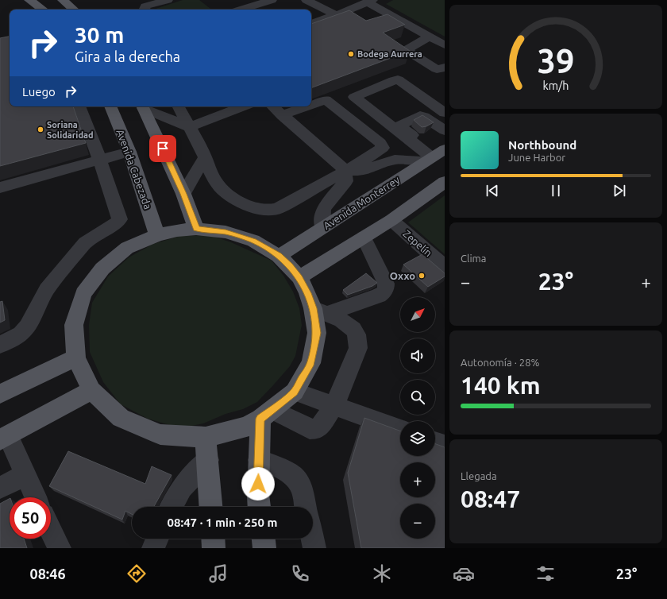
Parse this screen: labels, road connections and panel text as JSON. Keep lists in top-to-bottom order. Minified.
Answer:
{"streets":{"main road":["Avenida Cabezada","Avenida Monterrey"],"street":["Zepelín"]},"places":["Bodega Aurrera","Soriana Solidaridad","Oxxo"],"north":"top right","page":{"turn":["30 m","Gira a la derecha"],"then":"Luego","song":["Northbound","June Harbor"],"tile":["Clima",["Autonomía · 28%","140 km"],["Llegada","08:47"]],"heat":["−","23°","+"],"map_buttons":["+","−"],"limit":"50","trip":"08:47 · 1 min · 250 m","tabs":["08:46","23°"],"gauge":["39","km/h"]}}
